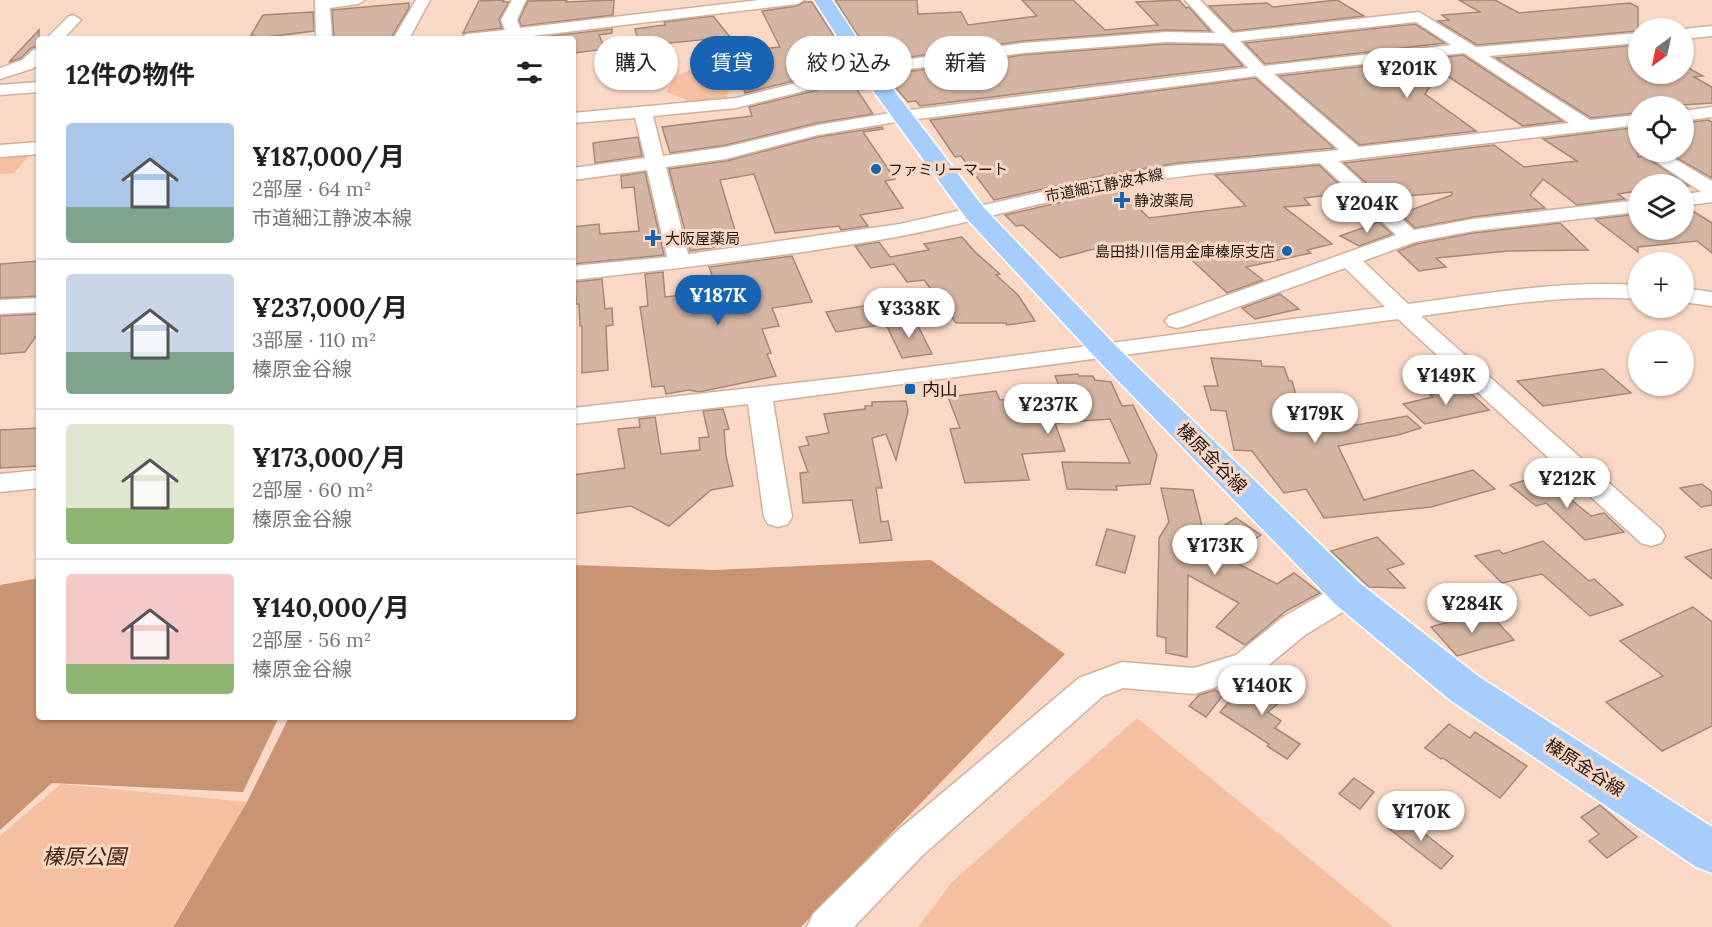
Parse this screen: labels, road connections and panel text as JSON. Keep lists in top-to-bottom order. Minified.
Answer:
{"streets":{"main road":["榛原金谷線"],"street":["市道細江静波本線"]},"crossings":[["市道細江静波本線","榛原金谷線"]],"parks":["榛原公園"],"places":{"other":["ファミリーマート","島田掛川信用金庫榛原支店"],"health":["静波薬局","大阪屋薬局"],"transit":["内山"]},"north":"bottom left","page":{"map_buttons":["+","−"],"chip":["購入","賃貸","絞り込み","新着"],"heading":"12件の物件","price":["¥201K","¥204K","¥187K","¥338K","¥149K","¥237K","¥179K","¥212K","¥173K","¥284K","¥140K","¥170K"],"list":[{"name":"¥187,000/月","note":"2部屋 · 64 m² · 市道細江静波本線"},{"name":"¥237,000/月","note":"3部屋 · 110 m² · 榛原金谷線"},{"name":"¥173,000/月","note":"2部屋 · 60 m² · 榛原金谷線"},{"name":"¥140,000/月","note":"2部屋 · 56 m² · 榛原金谷線"}]}}
